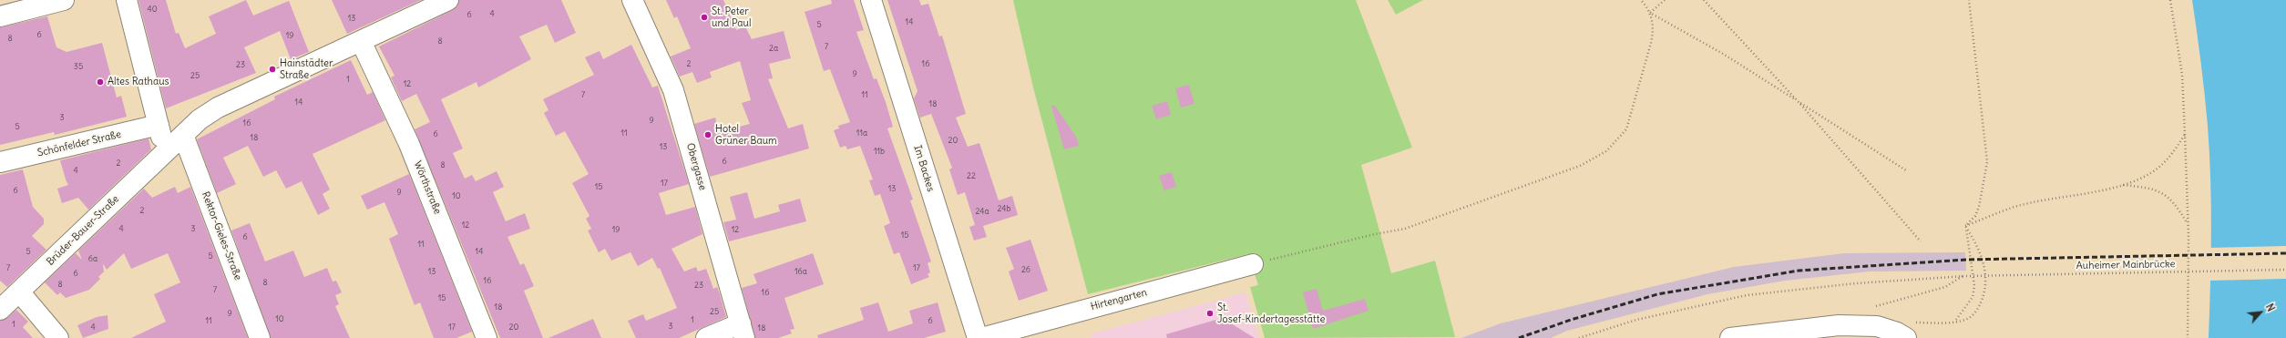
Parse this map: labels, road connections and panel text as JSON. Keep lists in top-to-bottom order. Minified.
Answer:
{"streets":{"street":["Schönfelder Straße","Obergasse","Im Backes","Wörthstraße","Brüder-Bauer-Straße","Rektor-Gieles-Straße","Hirtengarten"],"path":["Auheimer Mainbrücke"]},"crossings":[["Im Backes","Hirtengarten"]],"places":["St. Peter und Paul","Hainstädter Straße","Altes Rathaus","Hotel Grüner Baum","St. Josef-Kindertagesstätte"],"house_numbers":["40","4","6","13","14","5","6","19","8","8","7","2a","2","16","23","35","9","25","1","12","7","11","14","18","3","9","16","5","11","11a","6","18","20","13","11b","6","2","8","4","22","17","15","13","6","9","10","24b","2","24a","12","4","3","19","12","15","6","11","5","14","5","6a","7","17","26","13","16a","6","16","8","8","23","7","16","15","18","25","9","10","1","11","6","1","3","4","17","20","18"],"north":"top right"}
